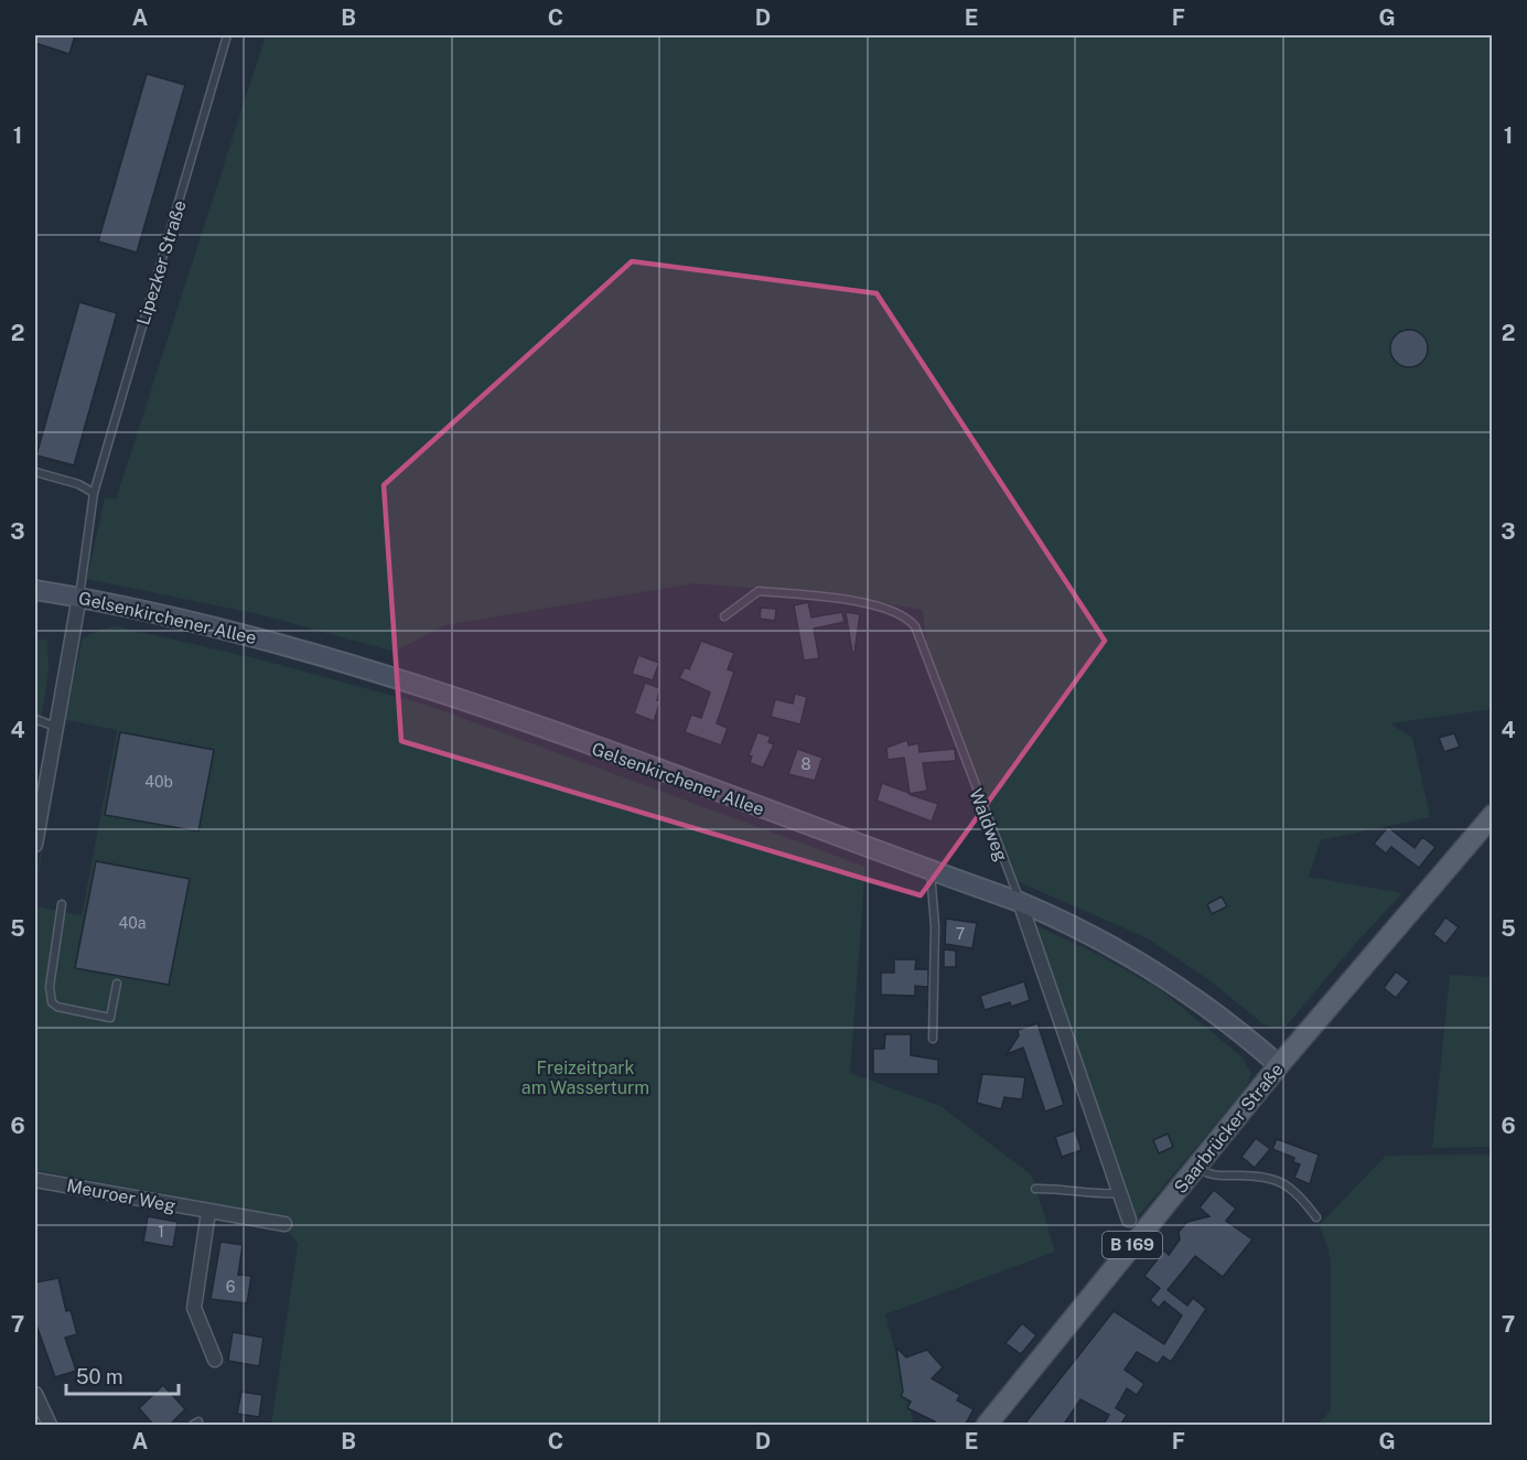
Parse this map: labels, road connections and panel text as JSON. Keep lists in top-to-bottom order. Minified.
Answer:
{"streets":{"main road":["Gelsenkirchener Allee","Saarbrücker Straße","B 169"],"street":["Waldweg","Meuroer Weg"],"lane":["Lipezker Straße"]},"crossings":[["Lipezker Straße","Gelsenkirchener Allee"],["Gelsenkirchener Allee","Waldweg"],["Gelsenkirchener Allee","Saarbrücker Straße"]],"parks":["Freizeitpark am Wasserturm"],"house_numbers":["8","40b","40a","7","1","6"],"scale_bar":"50 m","grid":{"columns":["A","B","C","D","E","F","G"],"rows":["1","2","3","4","5","6","7"]}}
